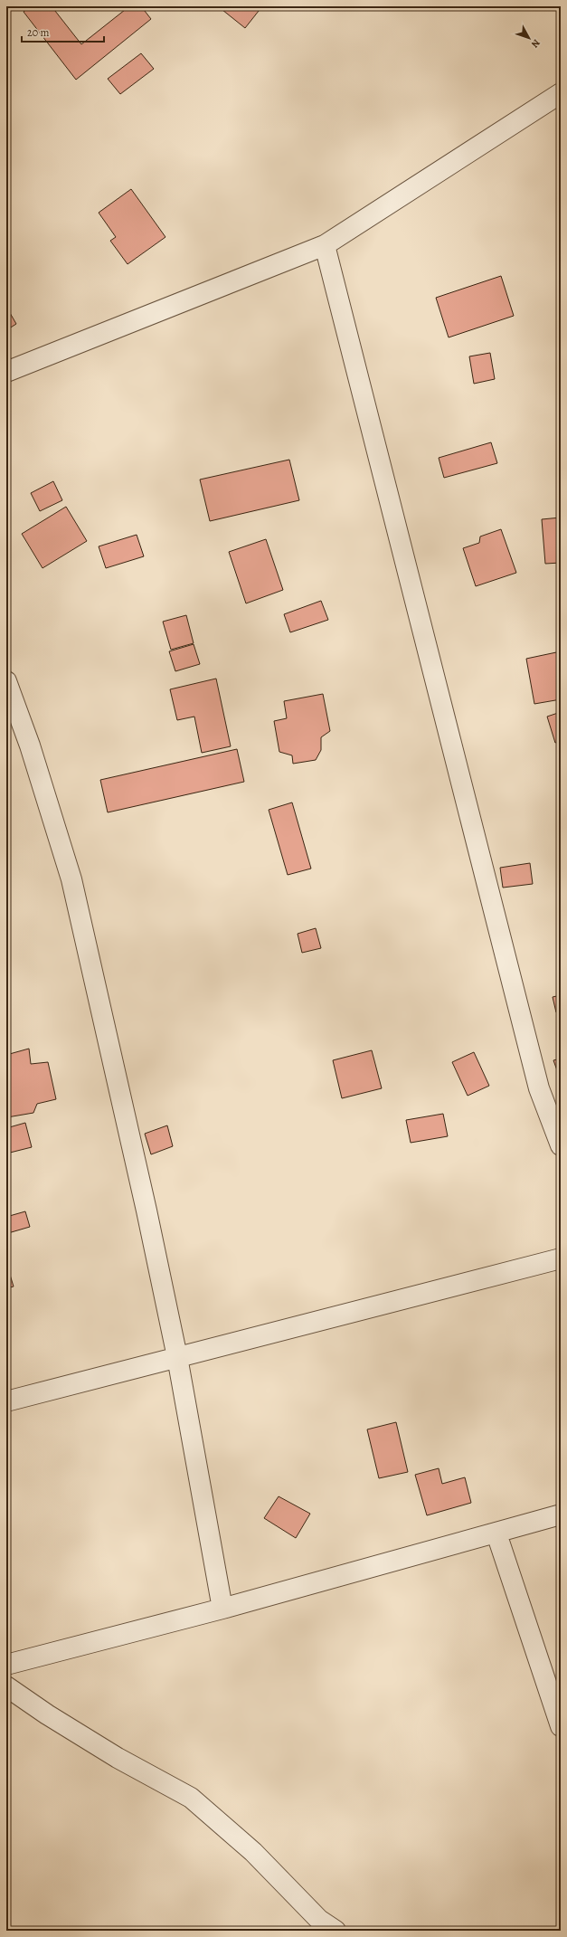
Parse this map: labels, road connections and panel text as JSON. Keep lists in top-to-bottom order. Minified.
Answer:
{"scale_bar":"20 m","north":"bottom right"}
